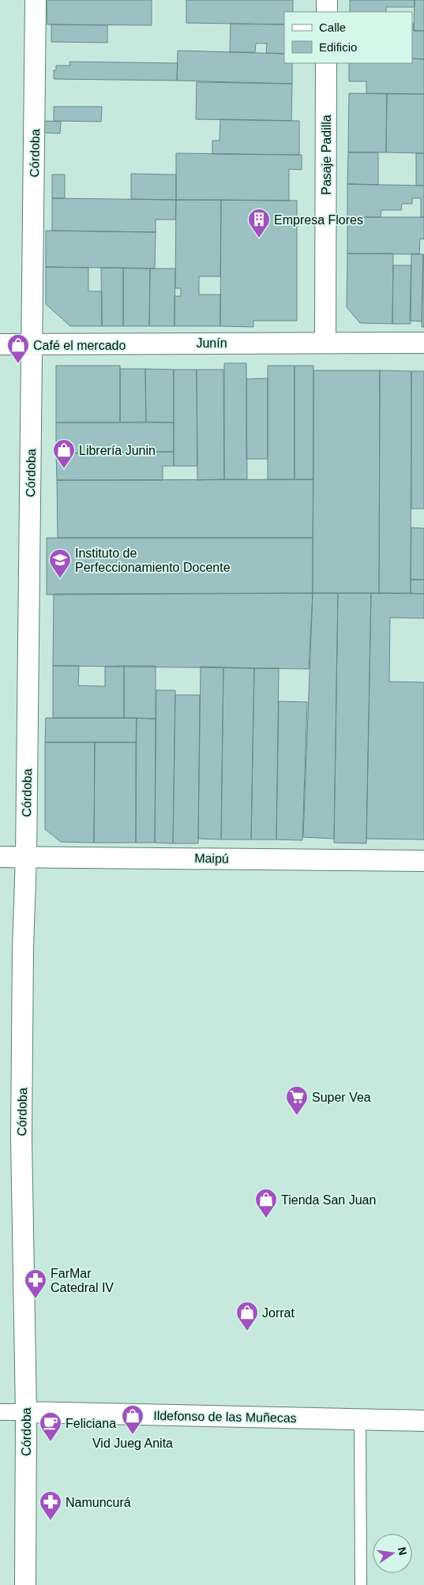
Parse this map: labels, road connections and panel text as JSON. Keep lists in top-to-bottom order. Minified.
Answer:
{"streets":{"street":["Córdoba","Pasaje Padilla","Junín","Maipú","Ildefonso de las Muñecas"]},"crossings":[["Córdoba","Junín"],["Córdoba","Maipú"],["Córdoba","Ildefonso de las Muñecas"],["Pasaje Padilla","Junín"]],"places":{"building":["Empresa Flores"],"shop":["Café el mercado","Librería Junin","Tienda San Juan","Jorrat","Vid Jueg Anita"],"school or university":["Instituto de Perfeccionamiento Docente"],"supermarket":["Super Vea"],"pharmacy":["FarMar Catedral IV","Namuncurá"],"cafe":["Feliciana"]},"legend":["Calle","Edificio"],"north":"right"}
